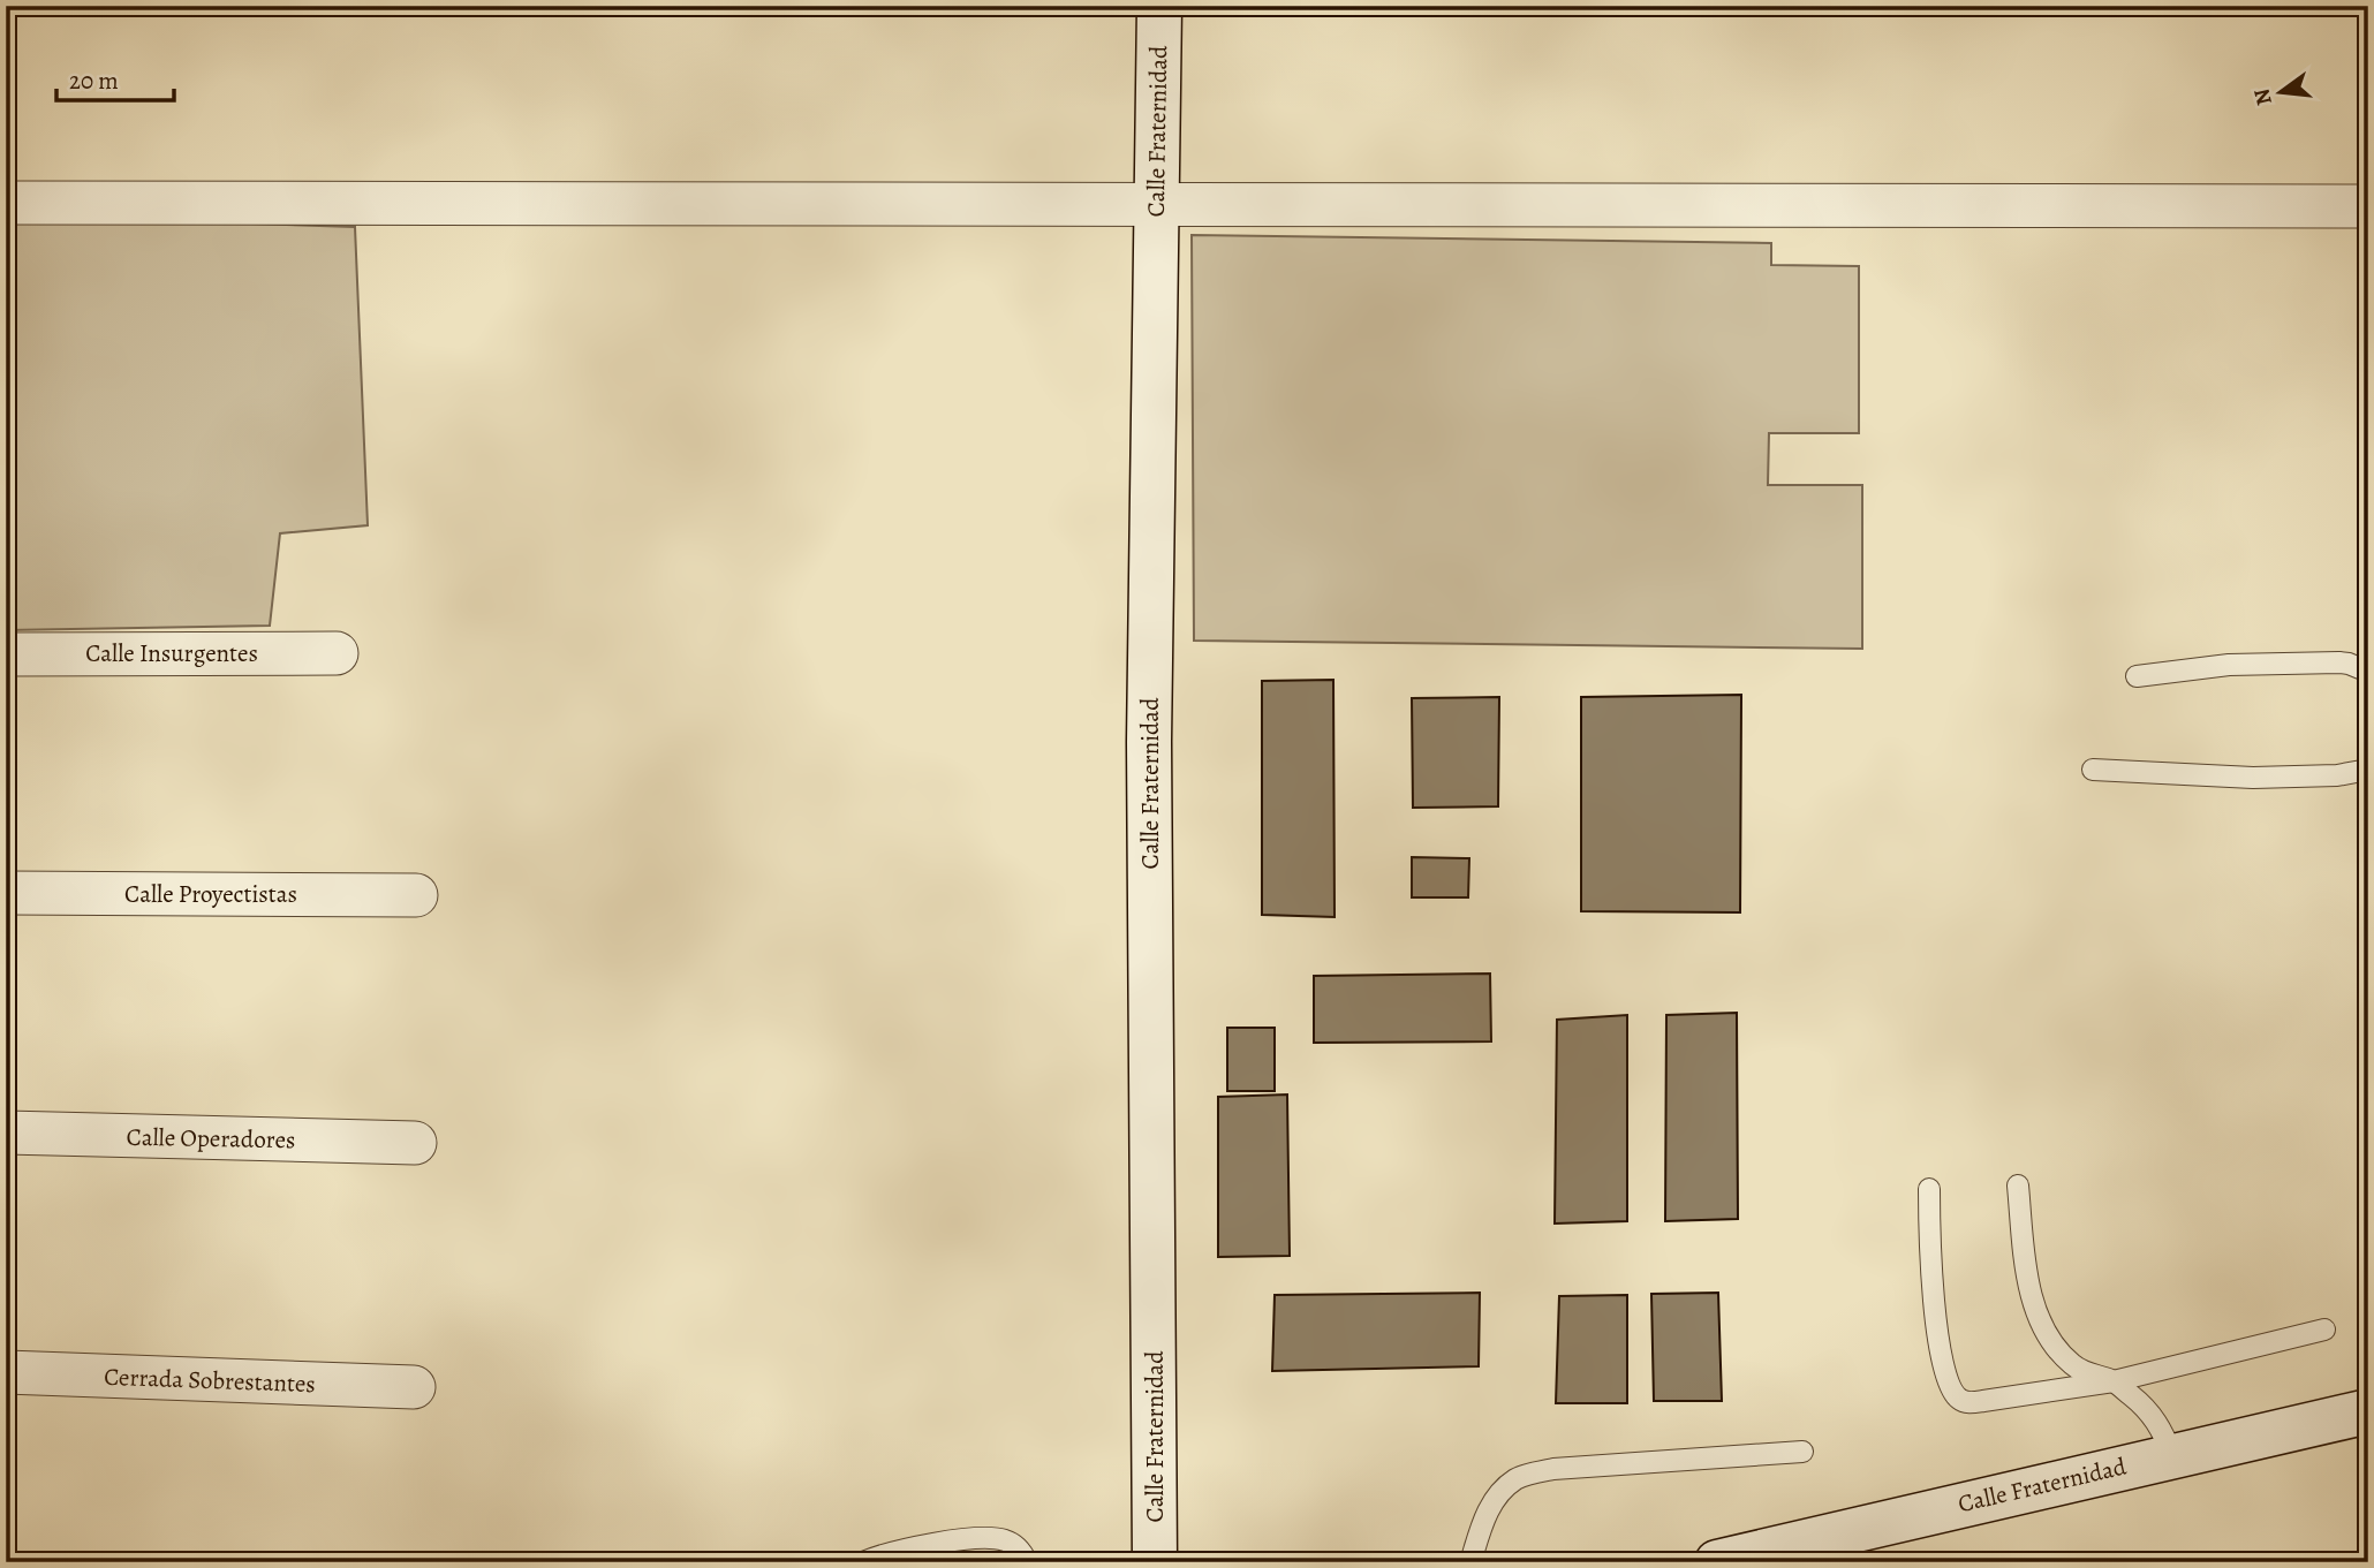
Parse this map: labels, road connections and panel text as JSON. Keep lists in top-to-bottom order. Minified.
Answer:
{"streets":{"street":["Calle Fraternidad","Calle Insurgentes","Calle Proyectistas","Calle Operadores","Cerrada Sobrestantes"]},"scale_bar":"20 m","north":"left"}
